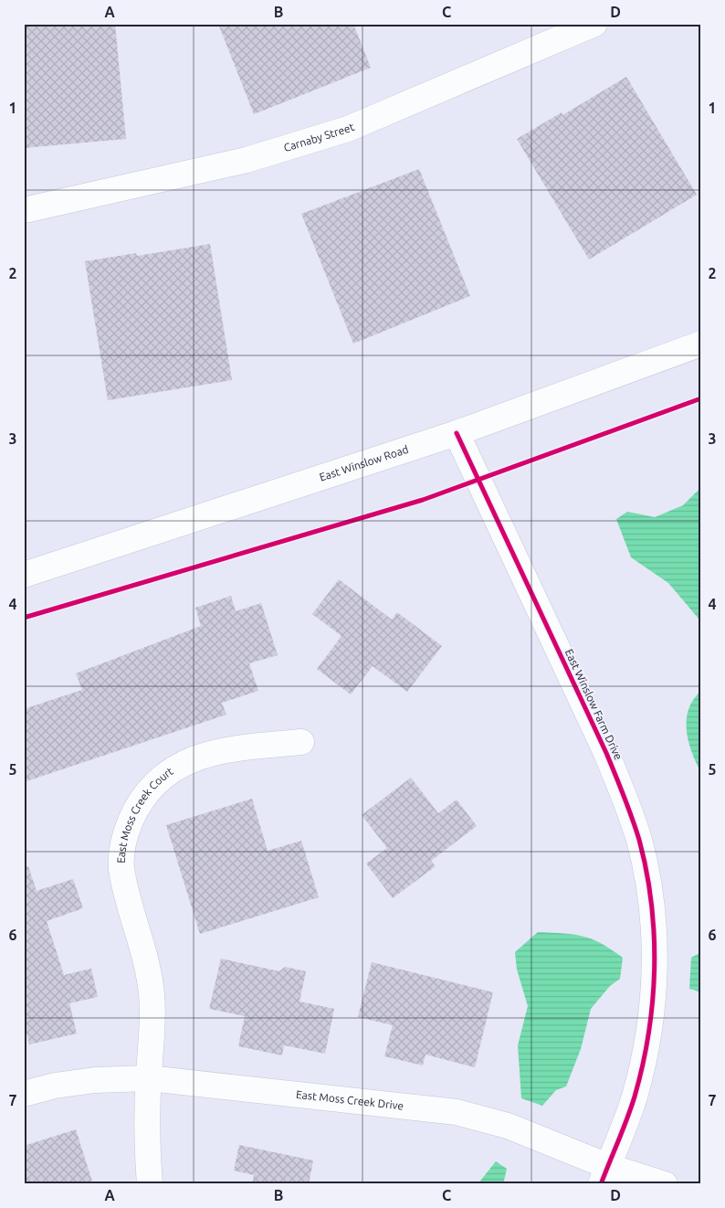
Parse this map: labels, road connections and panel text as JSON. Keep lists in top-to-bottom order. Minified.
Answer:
{"streets":{"street":["Carnaby Street","East Winslow Road","East Winslow Farm Drive","East Moss Creek Court","East Moss Creek Drive"]},"crossings":[["East Winslow Road","East Winslow Farm Drive"],["East Winslow Farm Drive","East Moss Creek Drive"],["East Moss Creek Court","East Moss Creek Drive"]],"grid":{"columns":["A","B","C","D"],"rows":["1","2","3","4","5","6","7"]}}
